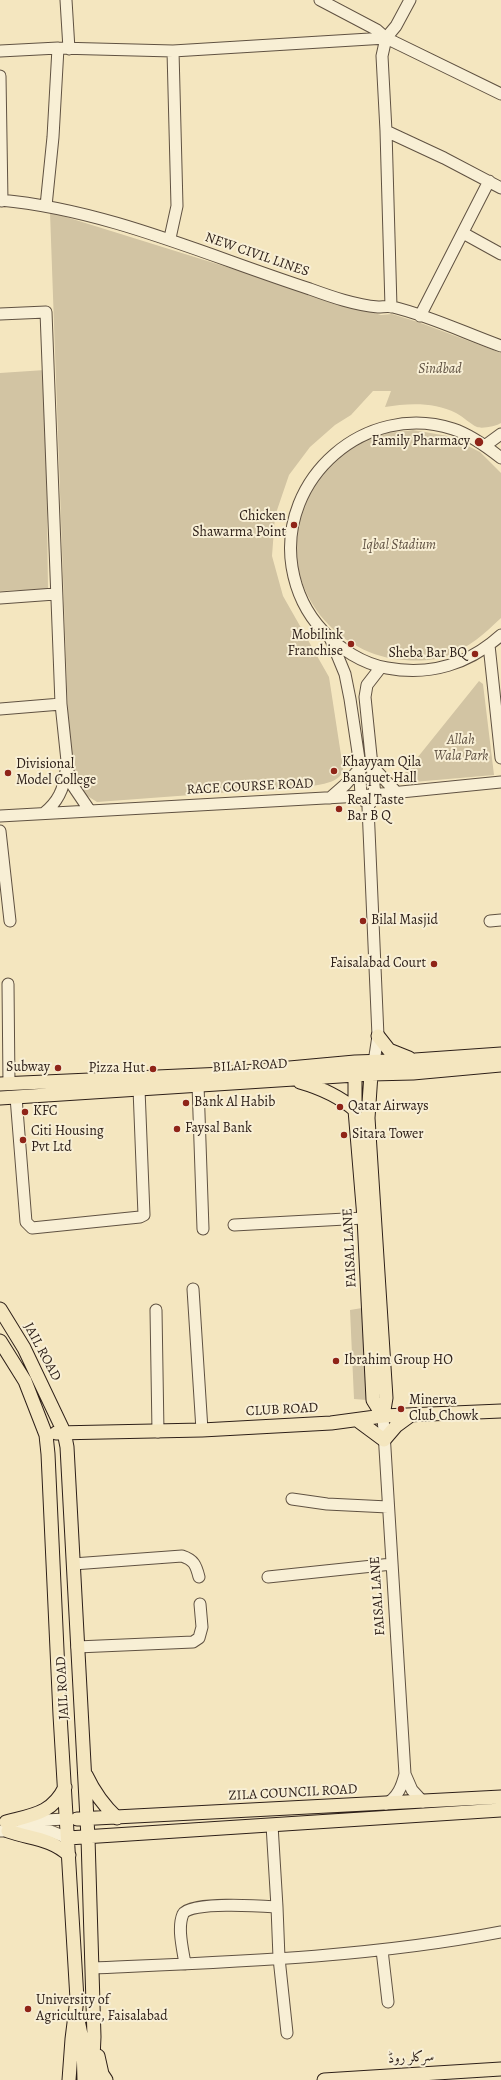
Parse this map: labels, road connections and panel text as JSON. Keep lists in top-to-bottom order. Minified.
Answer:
{"streets":{"main road":["BILAL ROAD","FAISAL LANE","JAIL ROAD","CLUB ROAD","ZILA COUNCIL ROAD","سرکلر روڈ"],"street":["NEW CIVIL LINES","RACE COURSE ROAD"]},"crossings":[["BILAL ROAD","FAISAL LANE"],["FAISAL LANE","CLUB ROAD"],["FAISAL LANE","ZILA COUNCIL ROAD"],["JAIL ROAD","CLUB ROAD"],["JAIL ROAD","ZILA COUNCIL ROAD"]],"parks":["Sindbad","Iqbal Stadium","Allah Wala Park"],"places":["Family Pharmacy","Chicken Shawarma Point","Mobilink Franchise","Sheba Bar BQ","Khayyam Qila Banquet Hall","Divisional Model College","Real Taste Bar B Q","Bilal Masjid","Faisalabad Court","Subway","Pizza Hut","Bank Al Habib","Qatar Airways","KFC","Faysal Bank","Sitara Tower","Citi Housing Pvt Ltd","Ibrahim Group HO","Minerva Club Chowk","University of Agriculture, Faisalabad"]}
